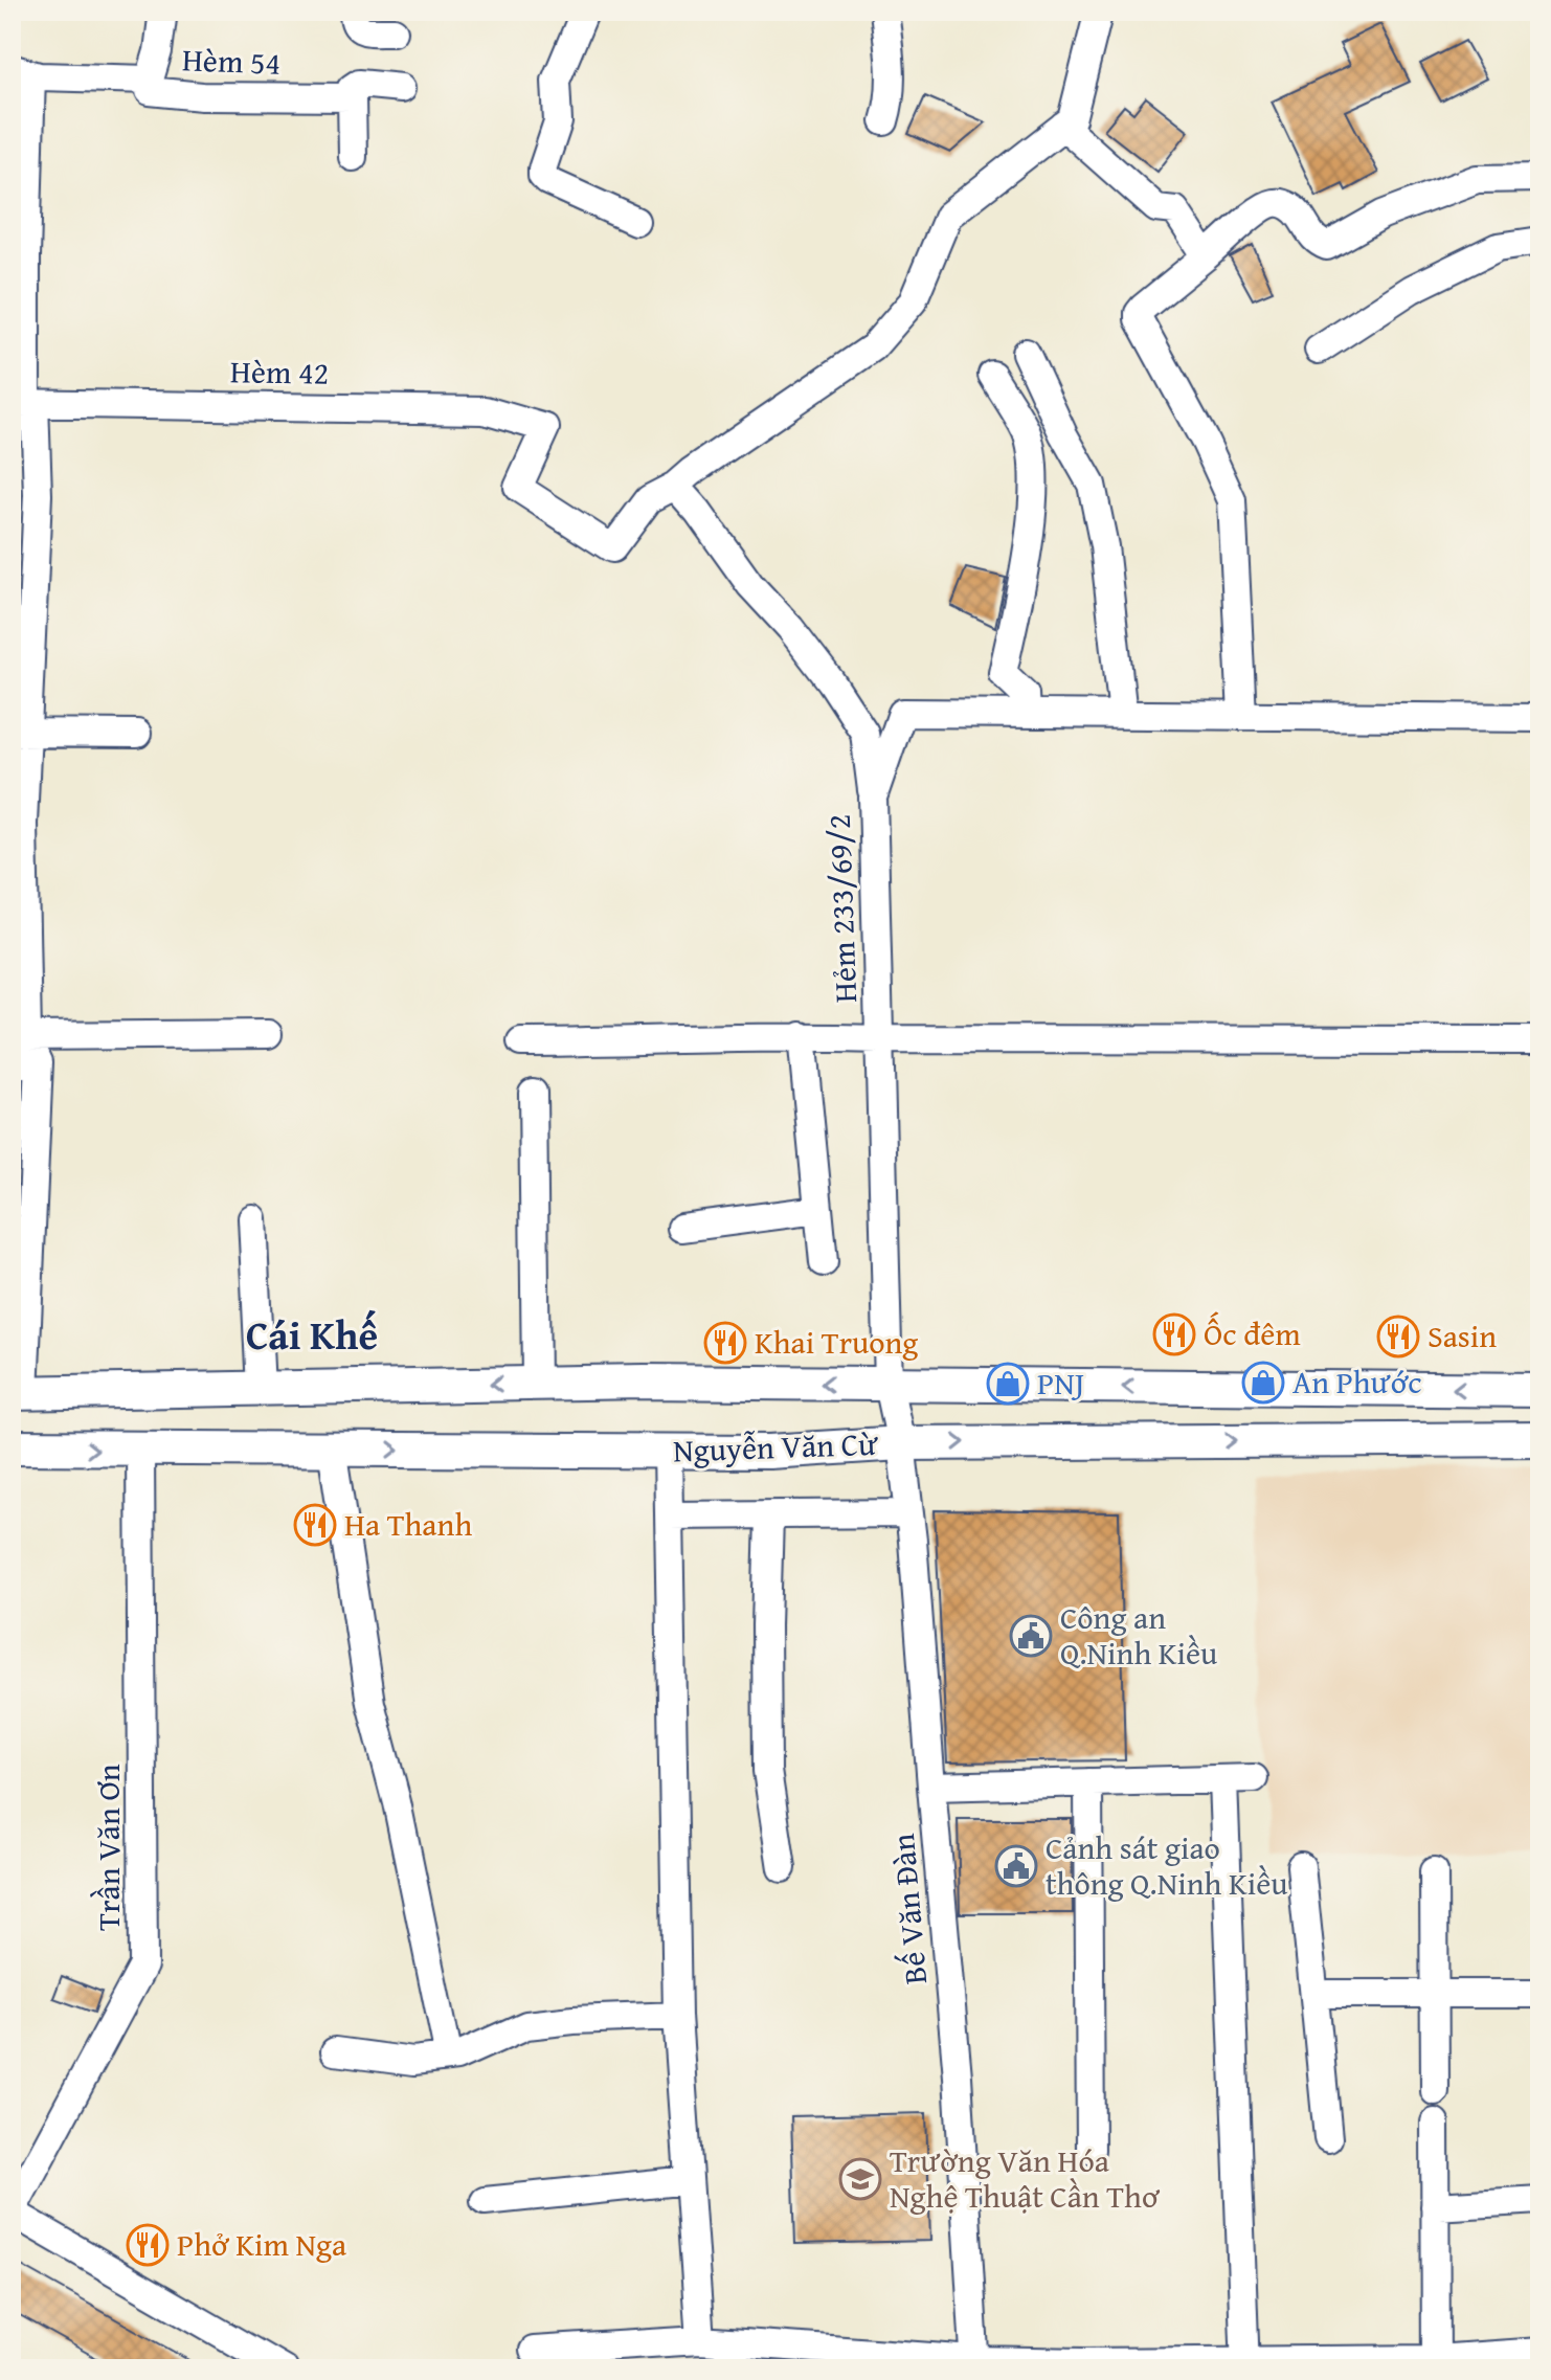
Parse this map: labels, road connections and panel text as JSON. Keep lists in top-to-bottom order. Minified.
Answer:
{"streets":{"main road":["Nguyễn Văn Cừ"],"street":["Hèm 54","Hèm 42","Hẻm 233/69/2","Trần Văn Ơn","Bế Văn Đàn"]},"crossings":[["Hẻm 233/69/2","Nguyễn Văn Cừ"],["Hẻm 233/69/2","Bế Văn Đàn"],["Nguyễn Văn Cừ","Trần Văn Ơn"],["Nguyễn Văn Cừ","Bế Văn Đàn"]],"districts":["Cái Khế"],"places":{"restaurant":["Ốc đêm","Sasin","Khai Truong","Ha Thanh","Phở Kim Nga"],"shop":["An Phước","PNJ"],"public building":["Công an Q.Ninh Kiều","Cảnh sát giao thông Q.Ninh Kiều"],"school or university":["Trường Văn Hóa Nghệ Thuật Cần Thơ"]}}
